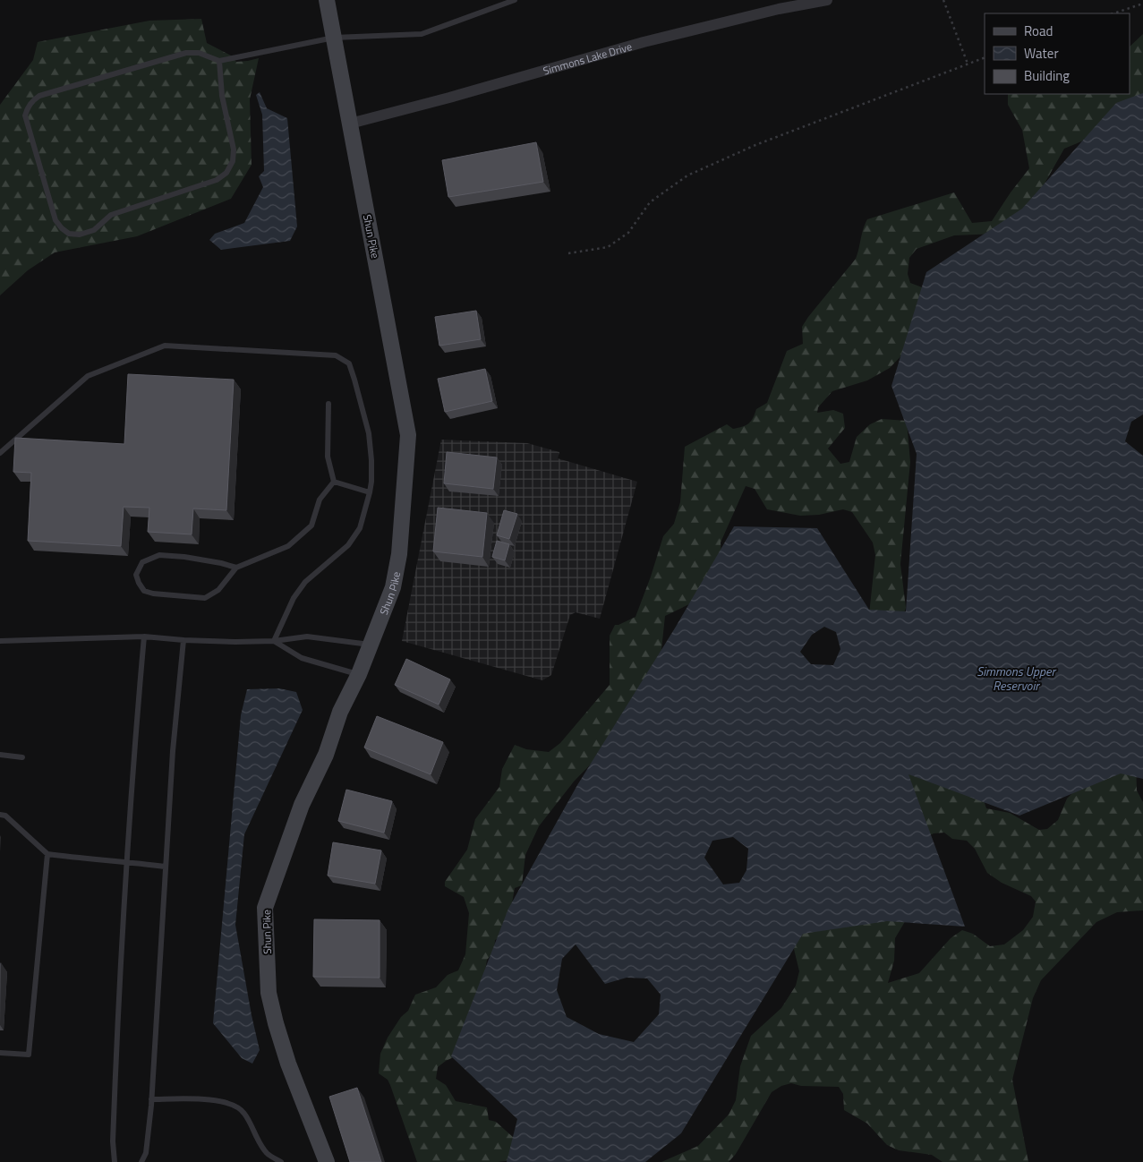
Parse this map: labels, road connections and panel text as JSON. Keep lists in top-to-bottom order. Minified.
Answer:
{"streets":{"main road":["Shun Pike"],"street":["Simmons Lake Drive"]},"crossings":[["Simmons Lake Drive","Shun Pike"]],"water":["Simmons Upper Reservoir"],"legend":["Road","Water","Building"]}
